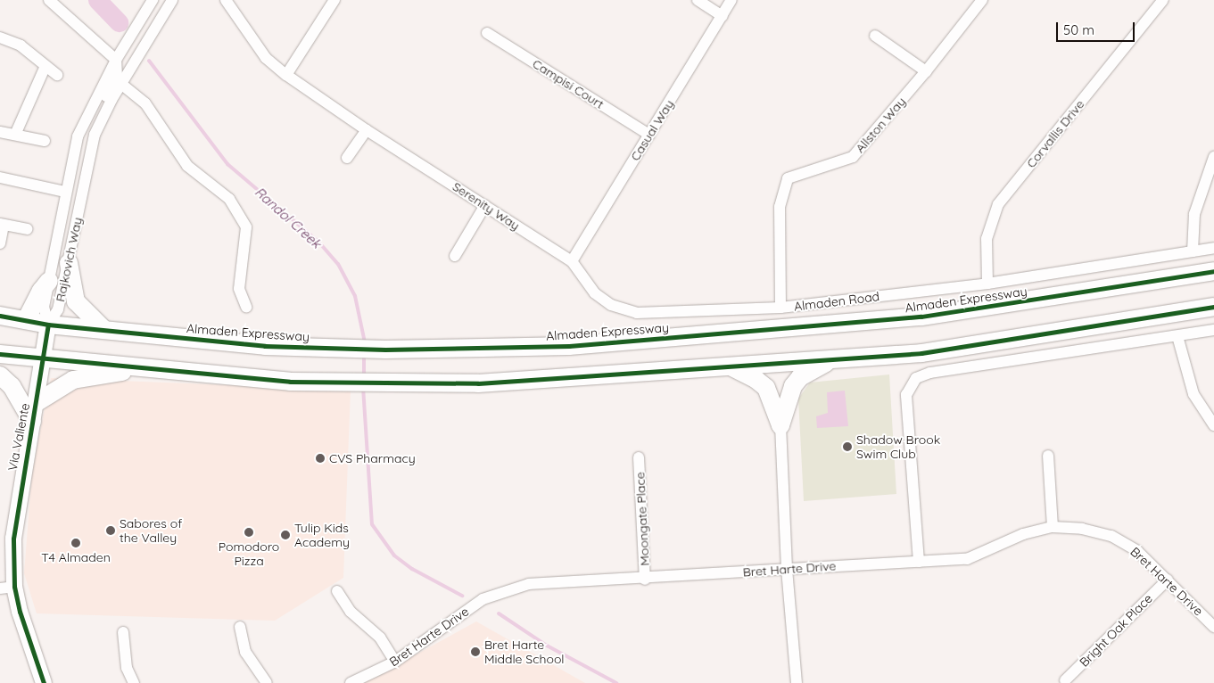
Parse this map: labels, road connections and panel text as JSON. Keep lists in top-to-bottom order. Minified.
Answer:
{"streets":{"main road":["Almaden Expressway"],"street":["Campisi Court","Allston Way","Casual Way","Corvallis Drive","Serenity Way","Rajkovich Way","Almaden Road","Via Valiente","Moongate Place","Bret Harte Drive","Bright Oak Place"]},"crossings":[["Campisi Court","Casual Way"],["Allston Way","Almaden Road"],["Casual Way","Serenity Way"],["Corvallis Drive","Almaden Road"],["Serenity Way","Almaden Road"],["Rajkovich Way","Almaden Expressway"],["Rajkovich Way","Via Valiente"],["Almaden Expressway","Via Valiente"],["Moongate Place","Bret Harte Drive"],["Bret Harte Drive","Bright Oak Place"]],"water":["Randol Creek"],"places":["Shadow Brook Swim Club","CVS Pharmacy","Sabores of the Valley","Pomodoro Pizza","Tulip Kids Academy","T4 Almaden","Bret Harte Middle School"],"scale_bar":"50 m"}
